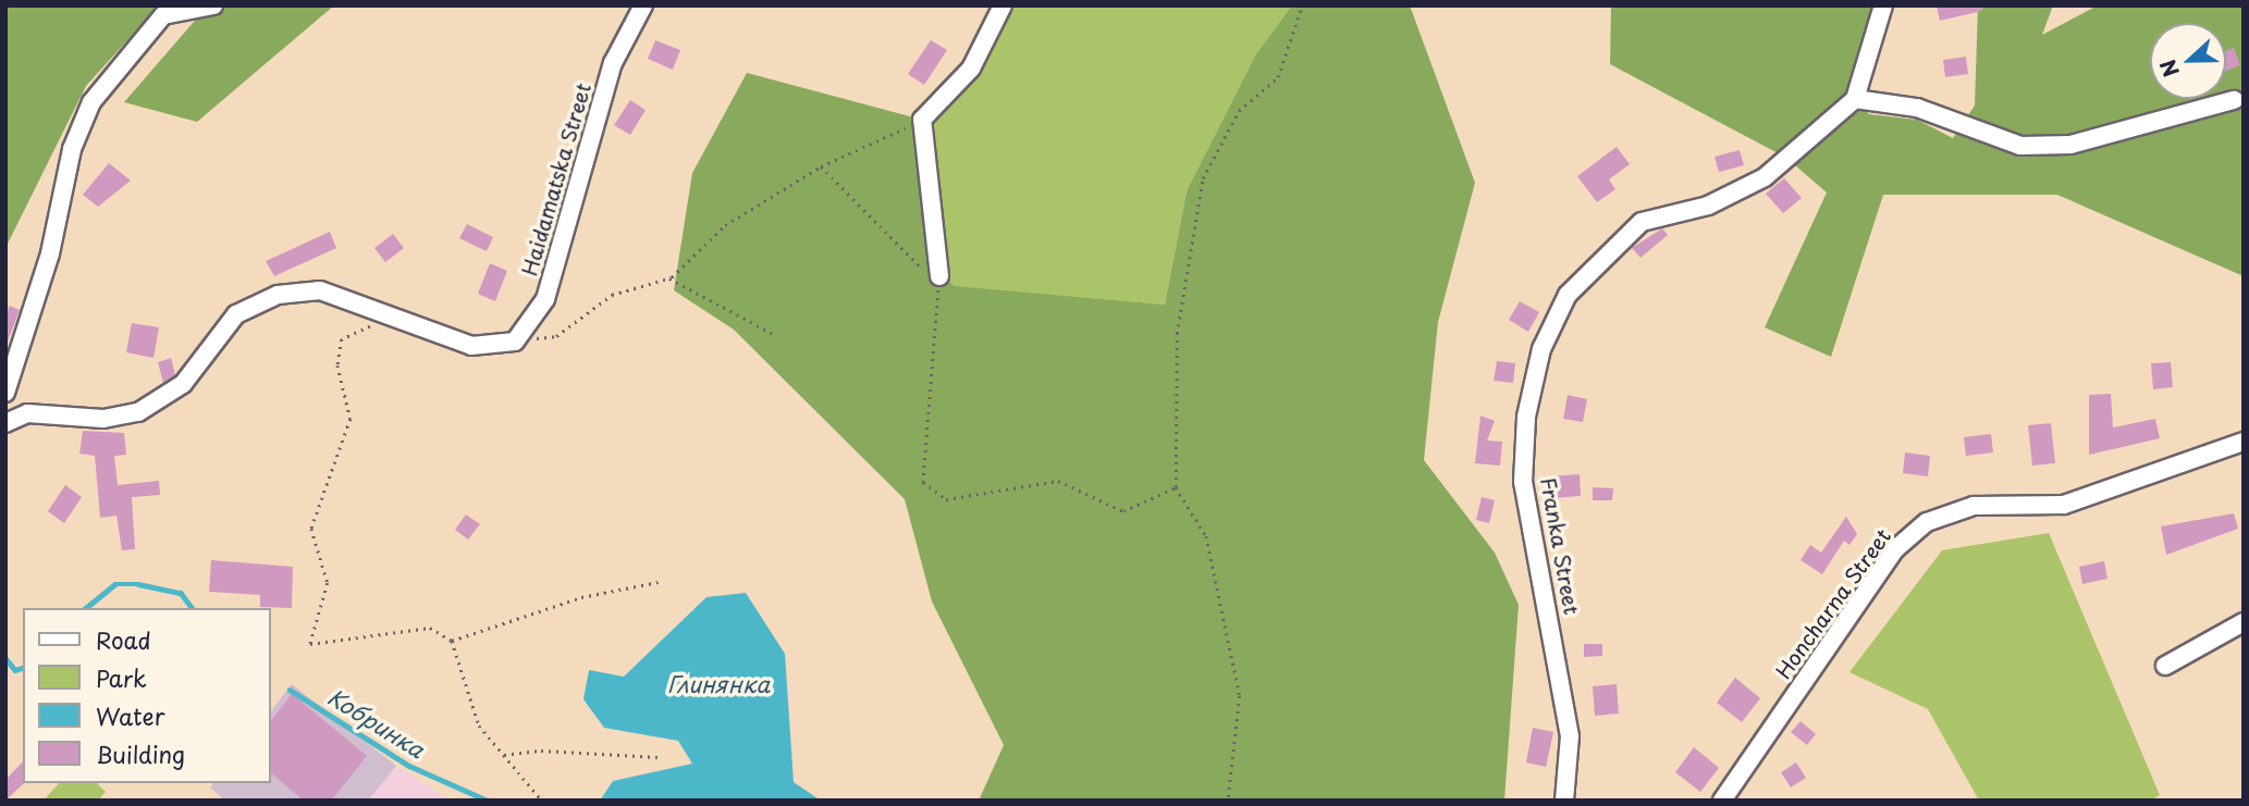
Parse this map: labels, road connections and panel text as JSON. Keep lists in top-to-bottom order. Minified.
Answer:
{"streets":{"street":["Haidamatska Street","Franka Street","Honcharna Street"]},"water":["Глинянка","Кобринка"],"legend":["Road","Park","Water","Building"],"north":"left"}
